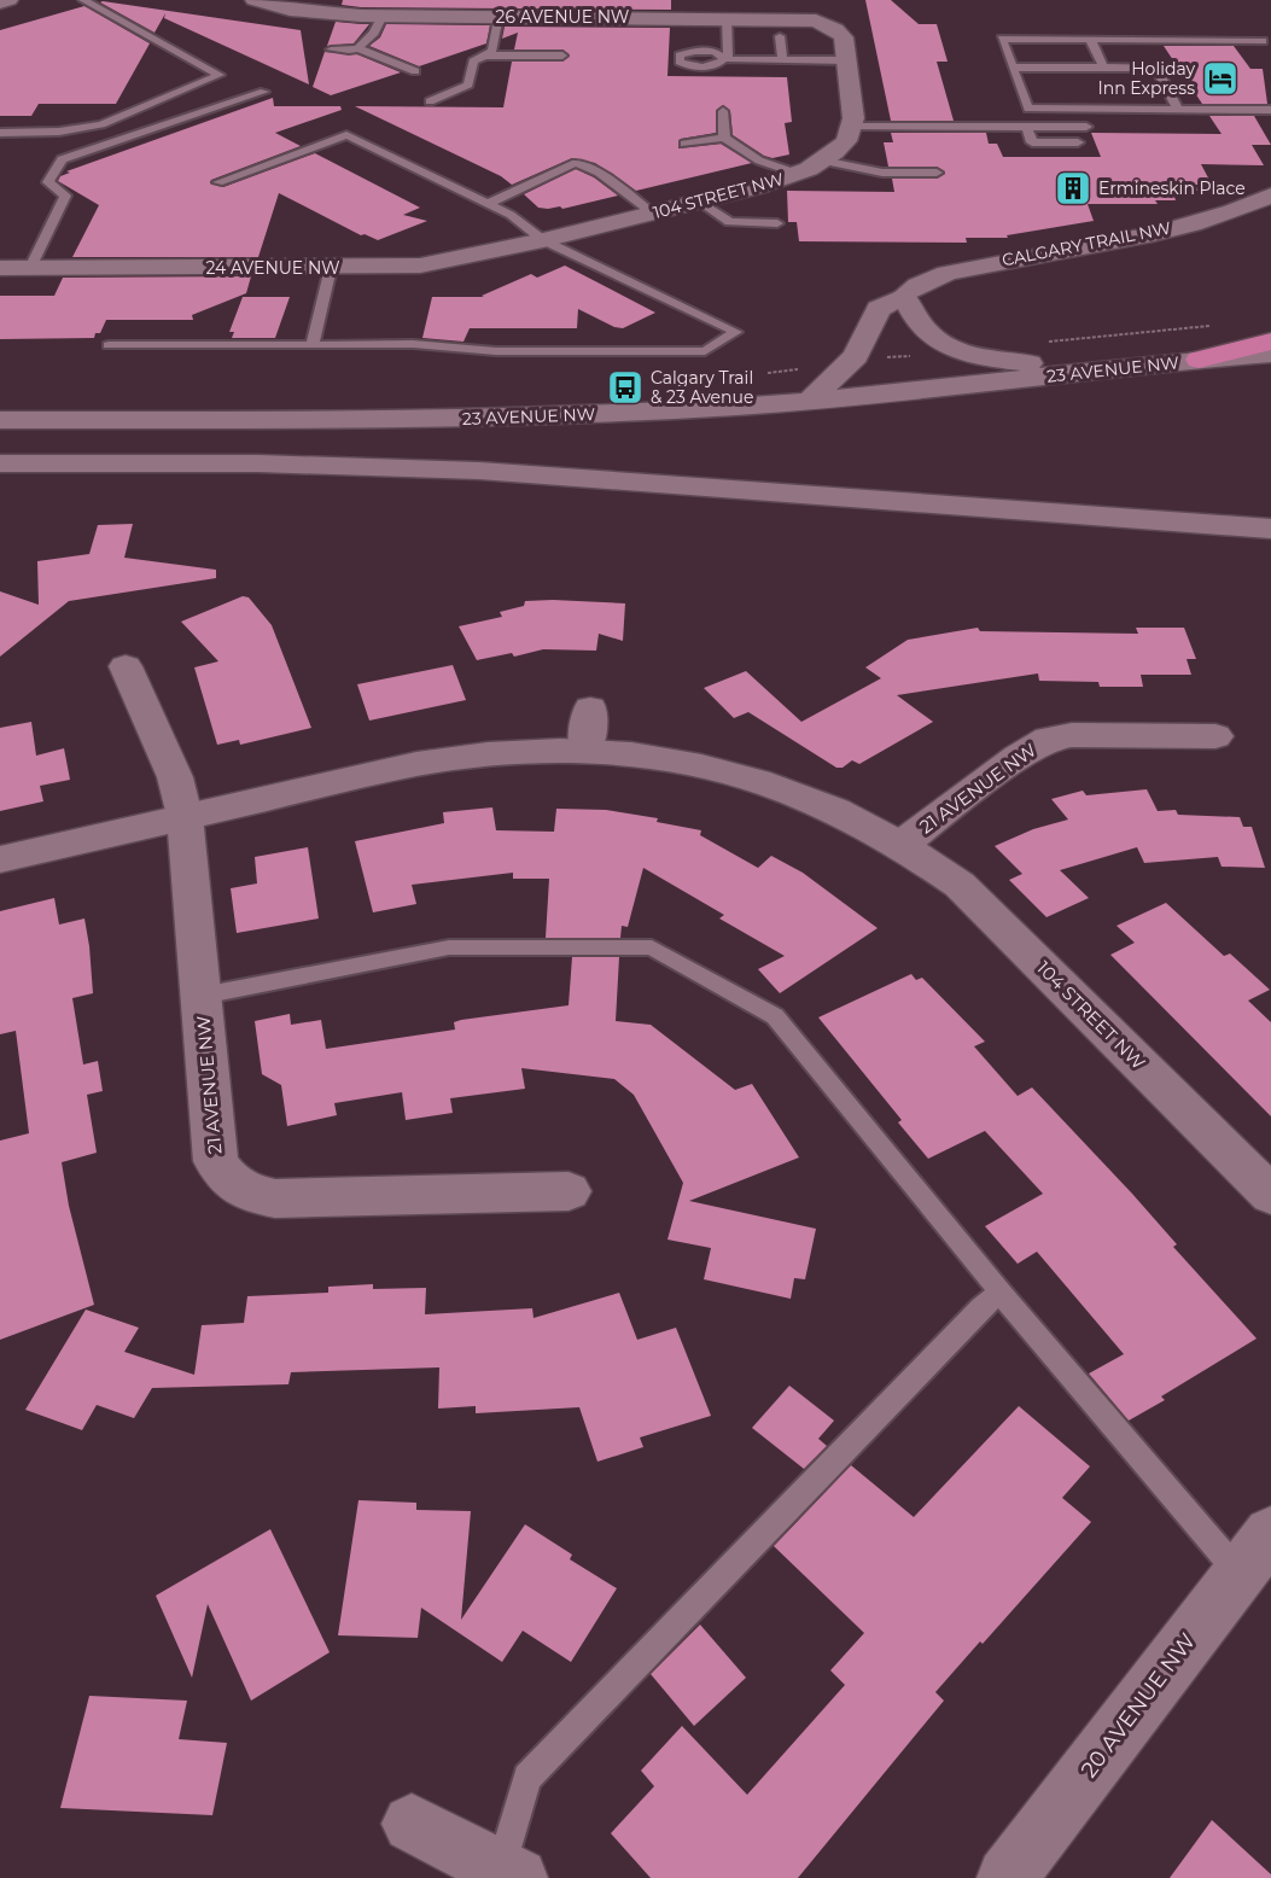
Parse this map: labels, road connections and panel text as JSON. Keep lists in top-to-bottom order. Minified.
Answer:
{"streets":{"street":["26 AVENUE NW","104 STREET NW","CALGARY TRAIL NW","24 AVENUE NW","23 AVENUE NW","21 AVENUE NW","20 AVENUE NW"]},"crossings":[["104 STREET NW","24 AVENUE NW"],["104 STREET NW","21 AVENUE NW"],["CALGARY TRAIL NW","23 AVENUE NW"]],"places":{"hotel":["Holiday Inn Express"],"building":["Ermineskin Place"],"bus stop":["Calgary Trail & 23 Avenue"]}}
